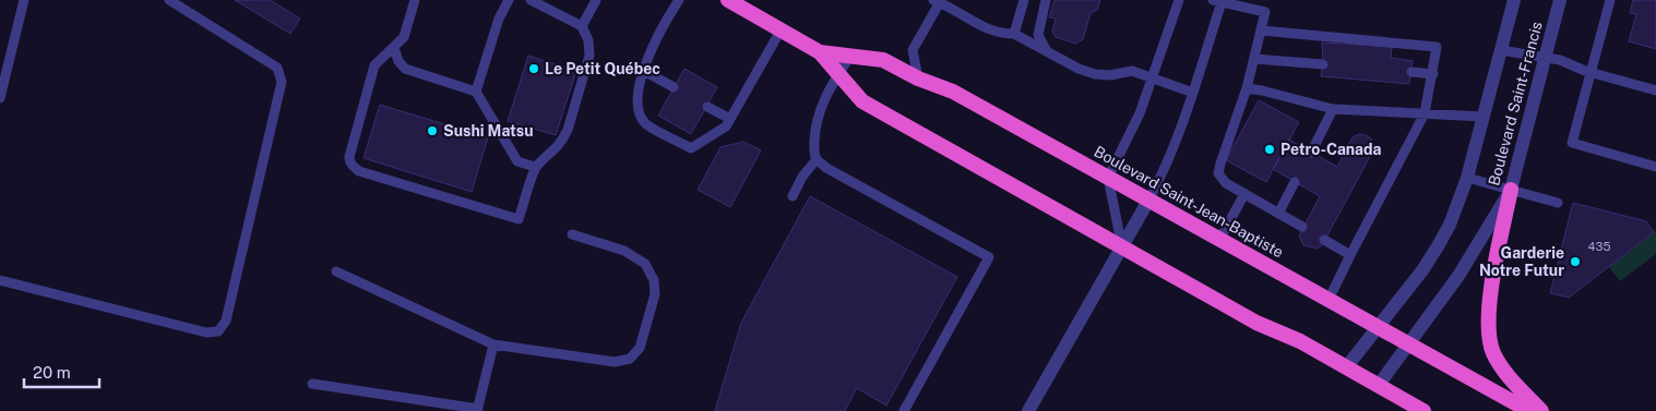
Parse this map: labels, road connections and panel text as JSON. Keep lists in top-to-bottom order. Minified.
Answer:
{"streets":{"highway":["Boulevard Saint-Jean-Baptiste"],"street":["Boulevard Saint-Francis"]},"crossings":[["Boulevard Saint-Francis","Boulevard Saint-Jean-Baptiste"]],"places":["Le Petit Québec","Sushi Matsu","Petro-Canada","Garderie Notre Futur"],"house_numbers":["435"],"scale_bar":"20 m"}
